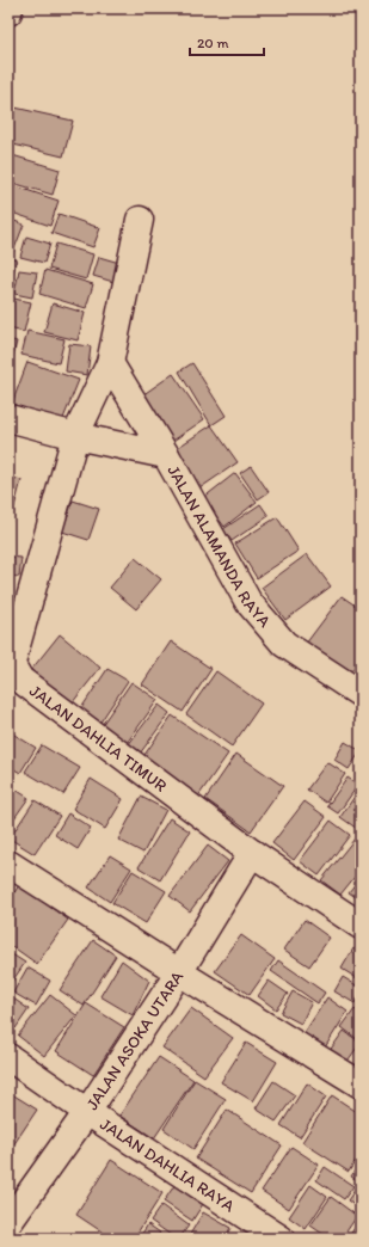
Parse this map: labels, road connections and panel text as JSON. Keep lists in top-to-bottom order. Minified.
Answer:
{"streets":{"street":["JALAN ALAMANDA RAYA","JALAN DAHLIA TIMUR","JALAN ASOKA UTARA","JALAN DAHLIA RAYA"]},"crossings":[["JALAN ALAMANDA RAYA","JALAN DAHLIA TIMUR"],["JALAN DAHLIA TIMUR","JALAN ASOKA UTARA"],["JALAN ASOKA UTARA","JALAN DAHLIA RAYA"]],"scale_bar":"20 m"}
